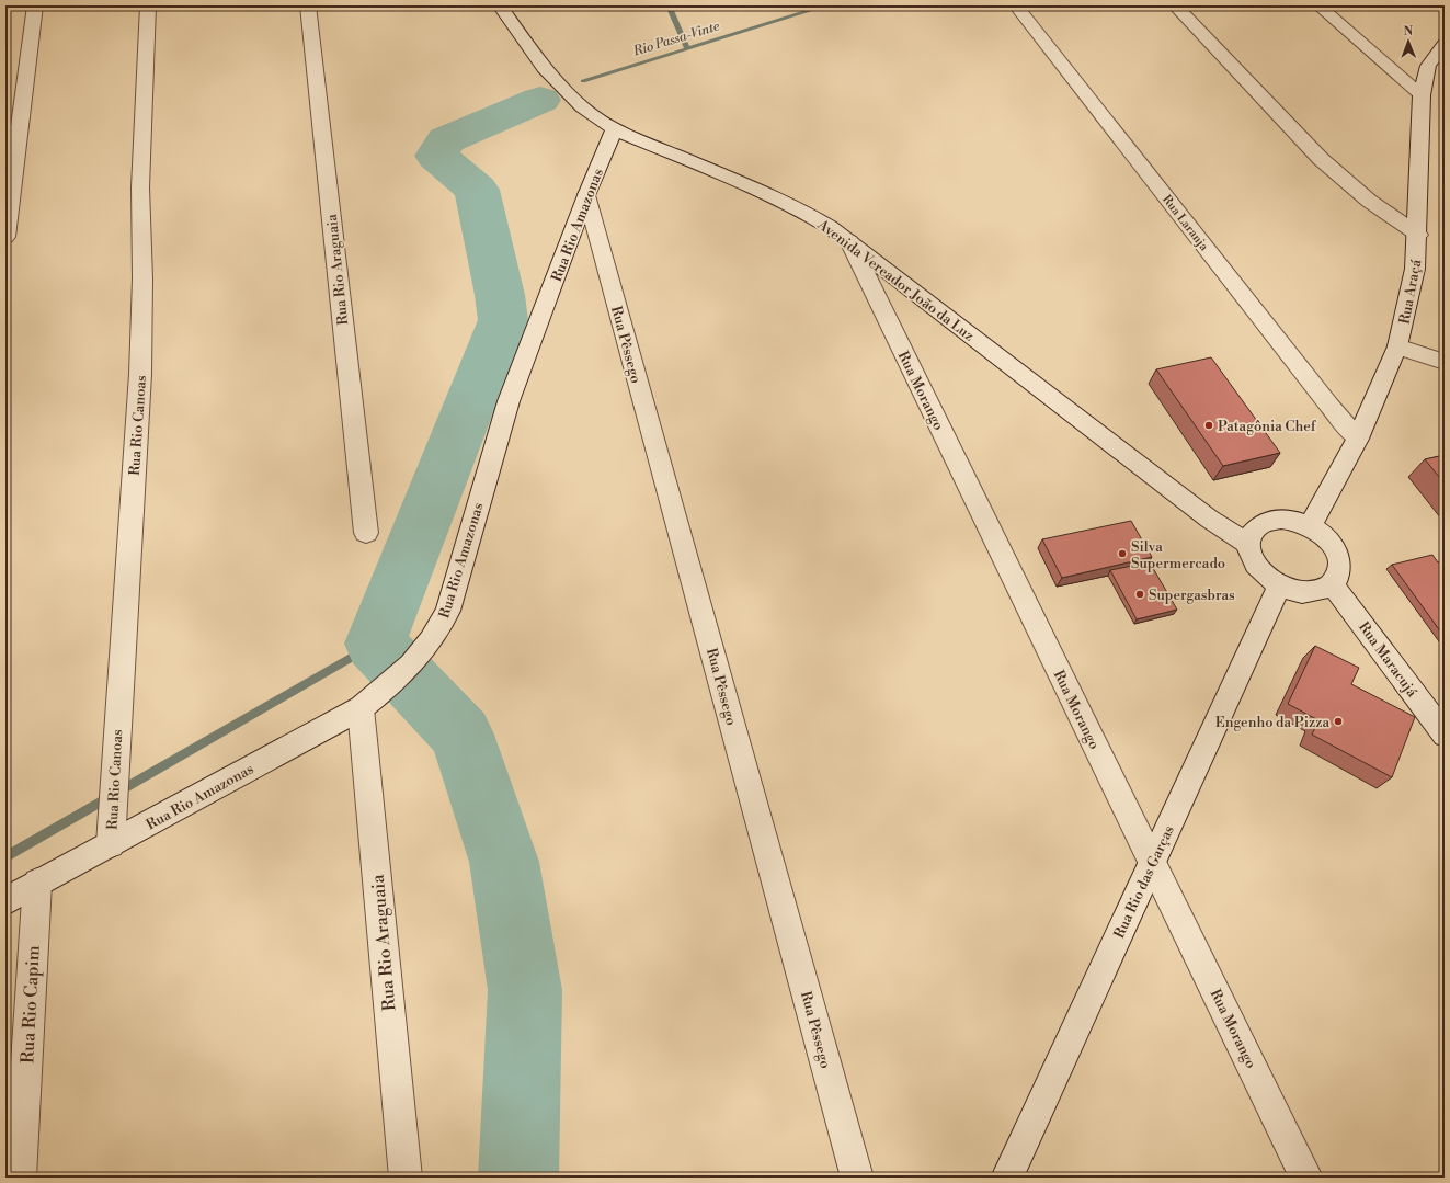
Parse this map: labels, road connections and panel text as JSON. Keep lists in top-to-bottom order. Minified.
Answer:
{"streets":{"street":["Rua Laranja","Rua Rio Amazonas","Rua Rio Araguaia","Avenida Vereador João da Luz","Rua Araçá","Rua Pêssego","Rua Morango","Rua Rio Canoas","Rua Maracujá","Rua Rio das Garças","Rua Rio Capim"]},"crossings":[["Rua Laranja","Rua Araçá"],["Rua Rio Amazonas","Rua Rio Araguaia"],["Rua Rio Amazonas","Avenida Vereador João da Luz"],["Rua Rio Amazonas","Rua Pêssego"],["Rua Rio Amazonas","Rua Rio Canoas"],["Rua Rio Amazonas","Rua Rio Capim"],["Avenida Vereador João da Luz","Rua Araçá"],["Avenida Vereador João da Luz","Rua Morango"],["Avenida Vereador João da Luz","Rua Maracujá"],["Avenida Vereador João da Luz","Rua Rio das Garças"],["Rua Araçá","Rua Maracujá"],["Rua Araçá","Rua Rio das Garças"],["Rua Morango","Rua Rio das Garças"],["Rua Maracujá","Rua Rio das Garças"]],"water":["Rio Passa-Vinte"],"places":["Patagônia Chef","Silva Supermercado","Supergasbras","Engenho da Pizza"],"north":"top"}
